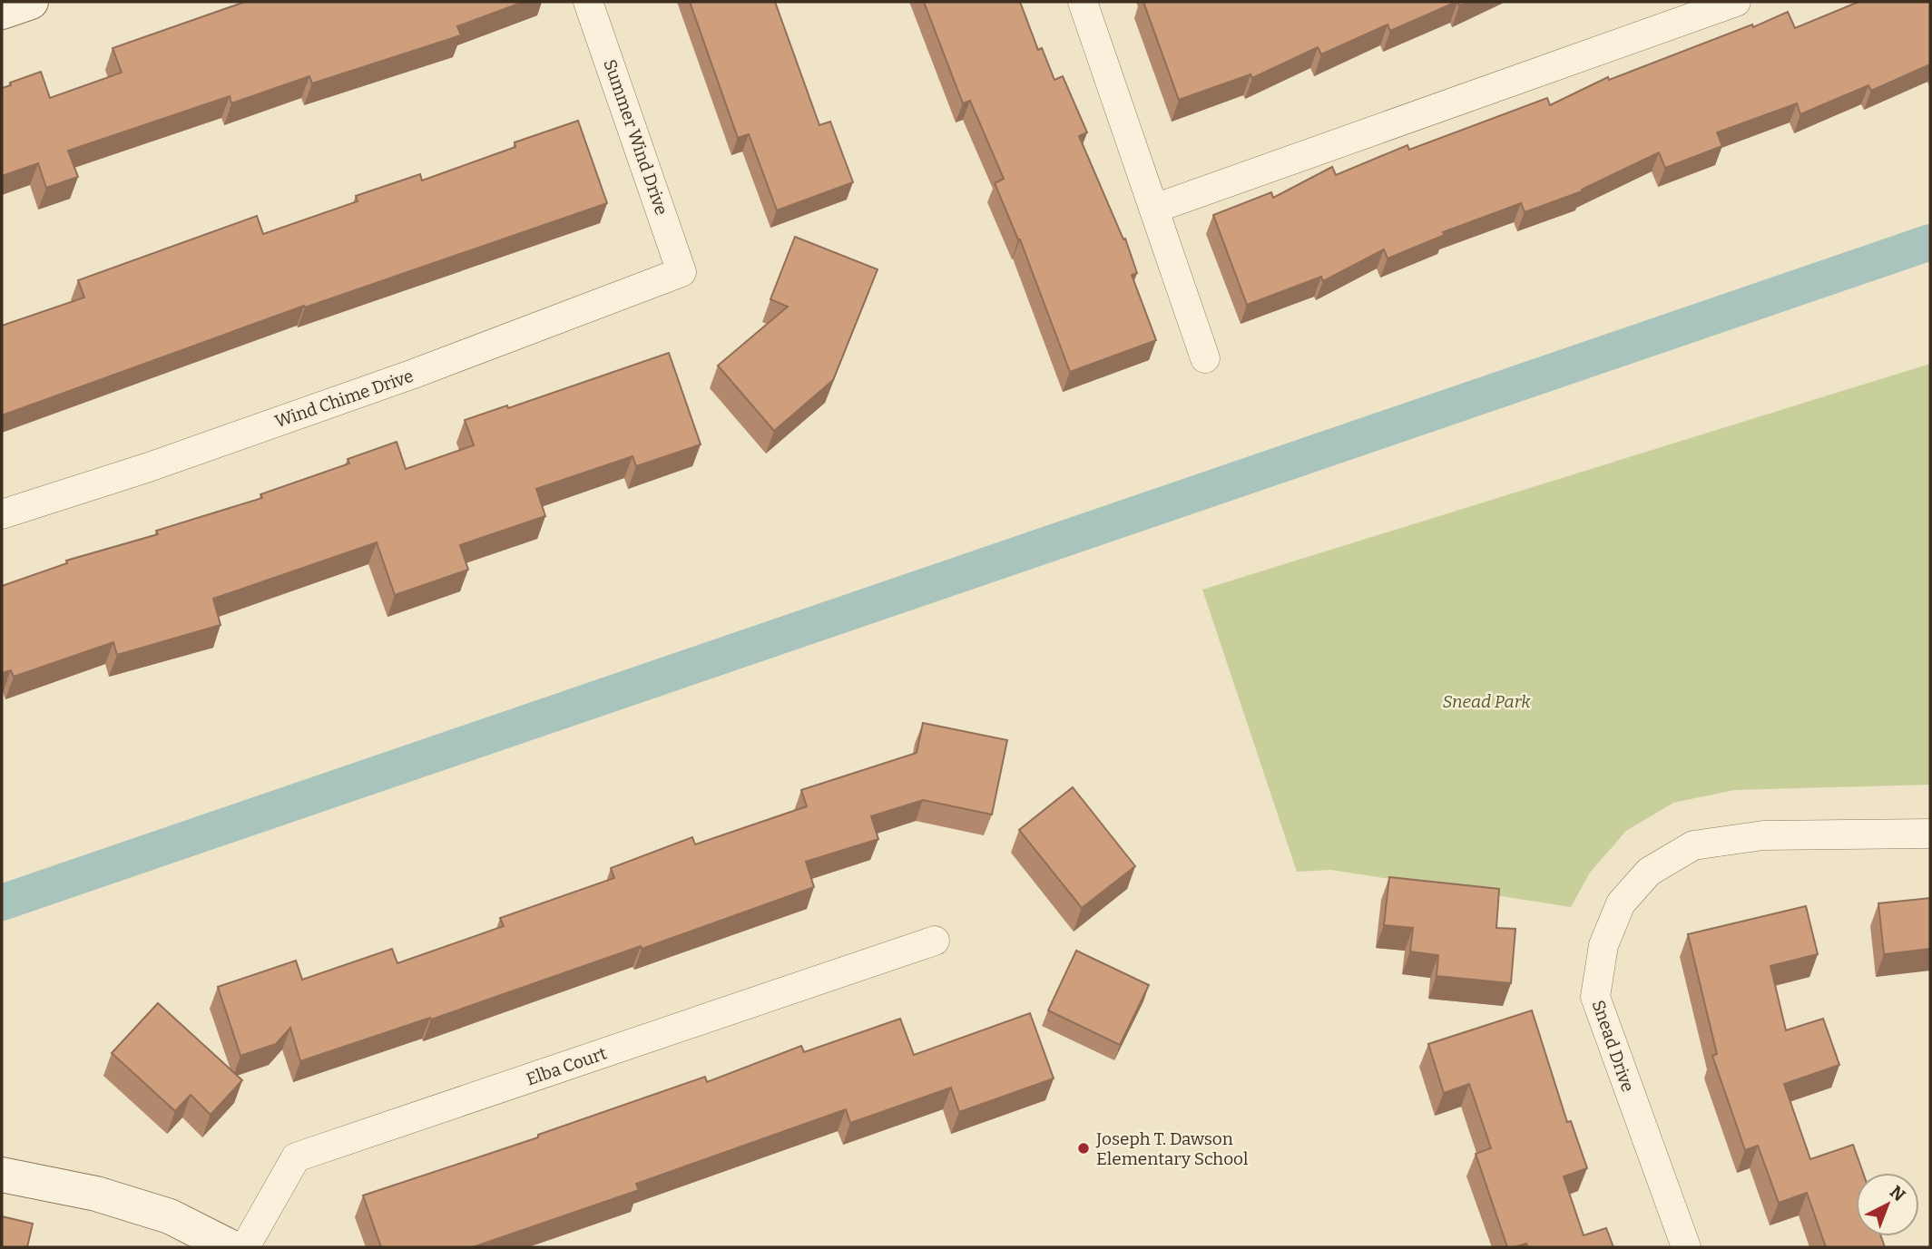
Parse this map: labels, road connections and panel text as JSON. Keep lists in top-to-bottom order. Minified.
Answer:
{"streets":{"street":["Summer Wind Drive","Wind Chime Drive","Snead Drive","Elba Court"]},"crossings":[["Summer Wind Drive","Wind Chime Drive"]],"parks":["Snead Park"],"places":["Joseph T. Dawson Elementary School"],"north":"top right"}
